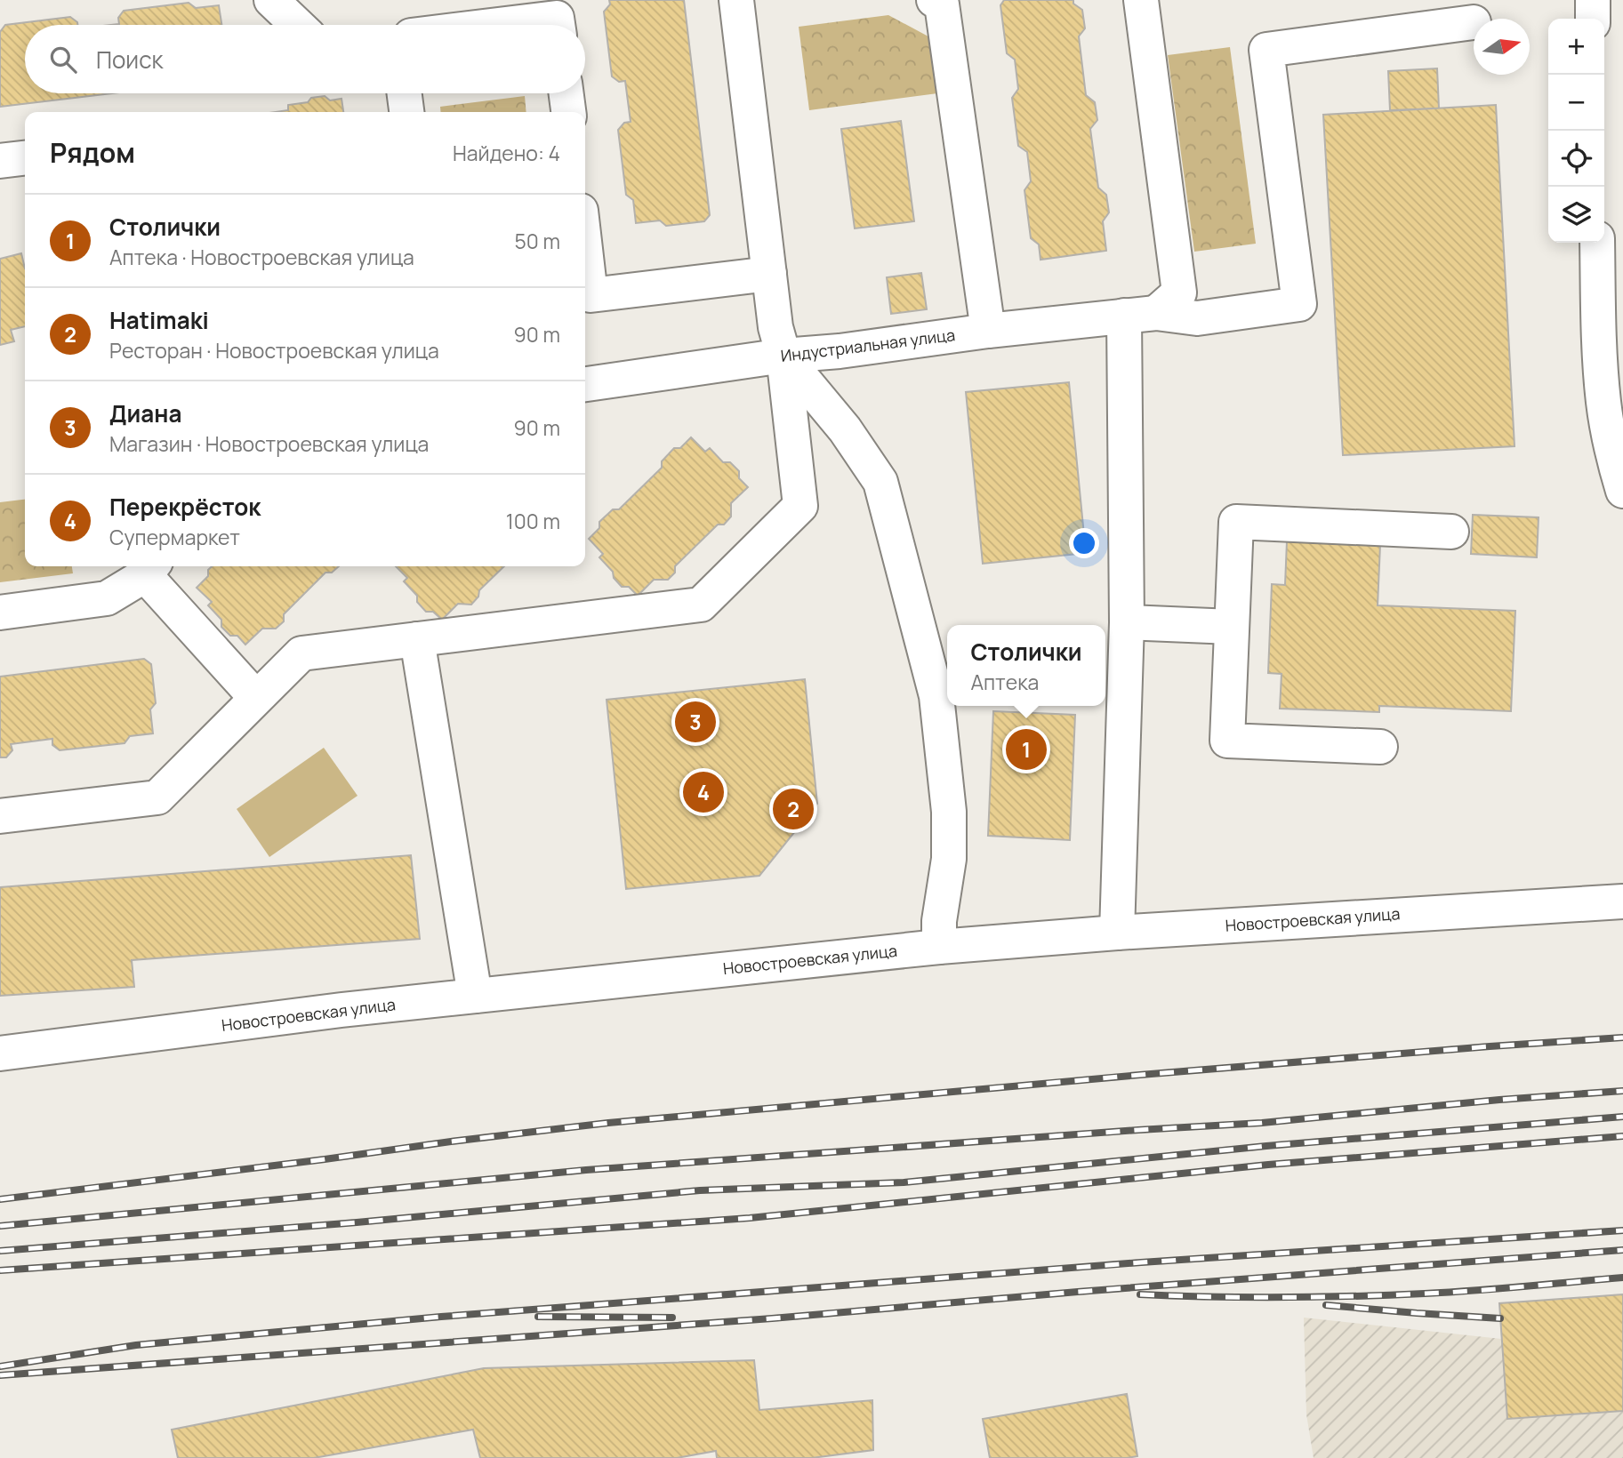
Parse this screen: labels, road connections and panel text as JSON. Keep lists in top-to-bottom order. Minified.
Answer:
{"streets":{"street":["Индустриальная улица","Новостроевская улица"]},"north":"right","page":{"map_buttons":["+","−"],"search":"Поиск","heading":["Рядом","Найдено: 4"],"list":[{"mark":"1","name":"Столички","note":"Аптека · Новостроевская улица","value":"50 m"},{"mark":"2","name":"Hatimaki","note":"Ресторан · Новостроевская улица","value":"90 m"},{"mark":"3","name":"Диана","note":"Магазин · Новостроевская улица","value":"90 m"},{"mark":"4","name":"Перекрёсток","note":"Супермаркет","value":"100 m"}],"popup":["Столички","Аптека"],"pins":["3","1","4","2"]}}
